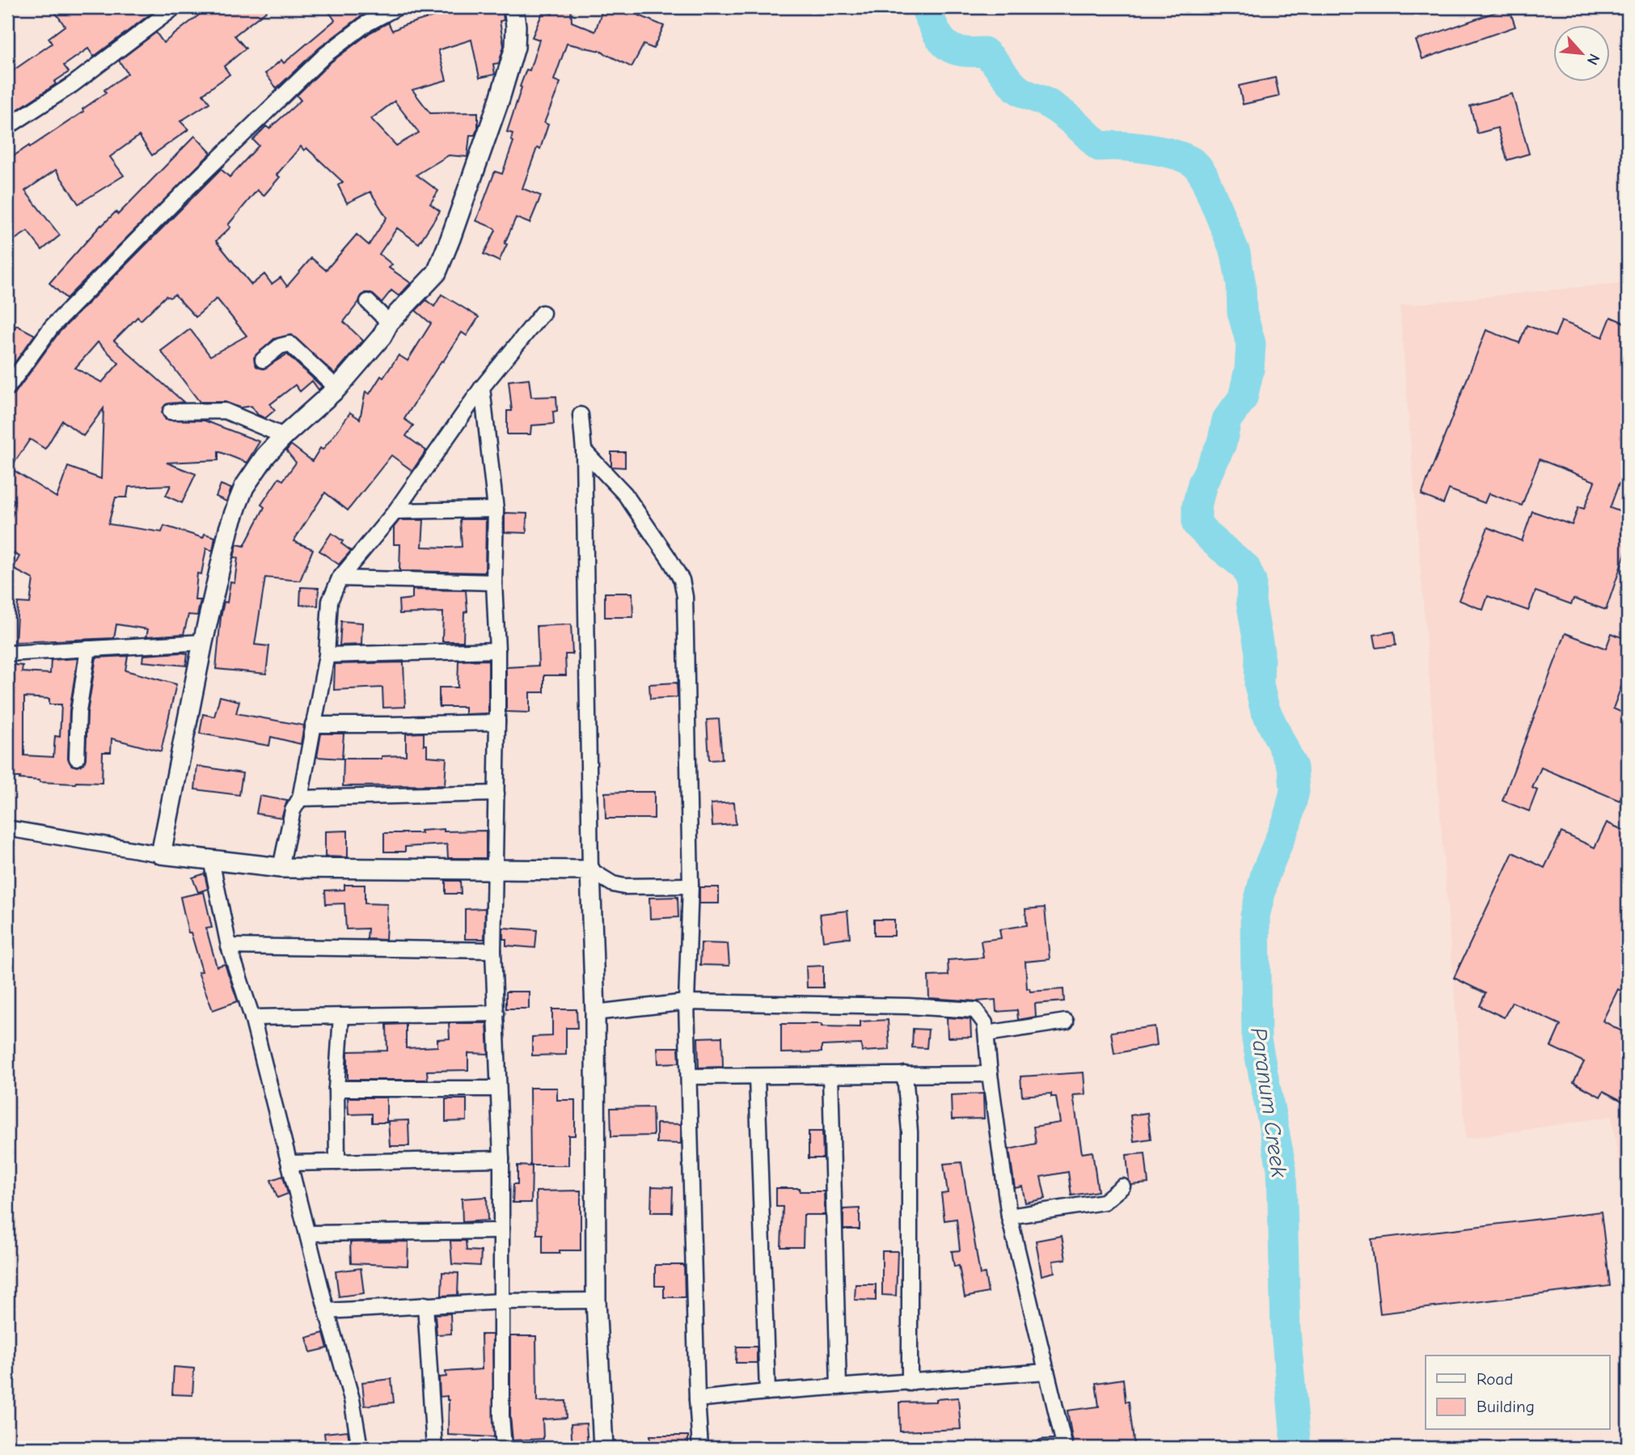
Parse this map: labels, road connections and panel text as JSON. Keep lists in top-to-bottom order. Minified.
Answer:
{"water":["Paranum Creek"],"legend":["Road","Building"],"north":"bottom right"}
